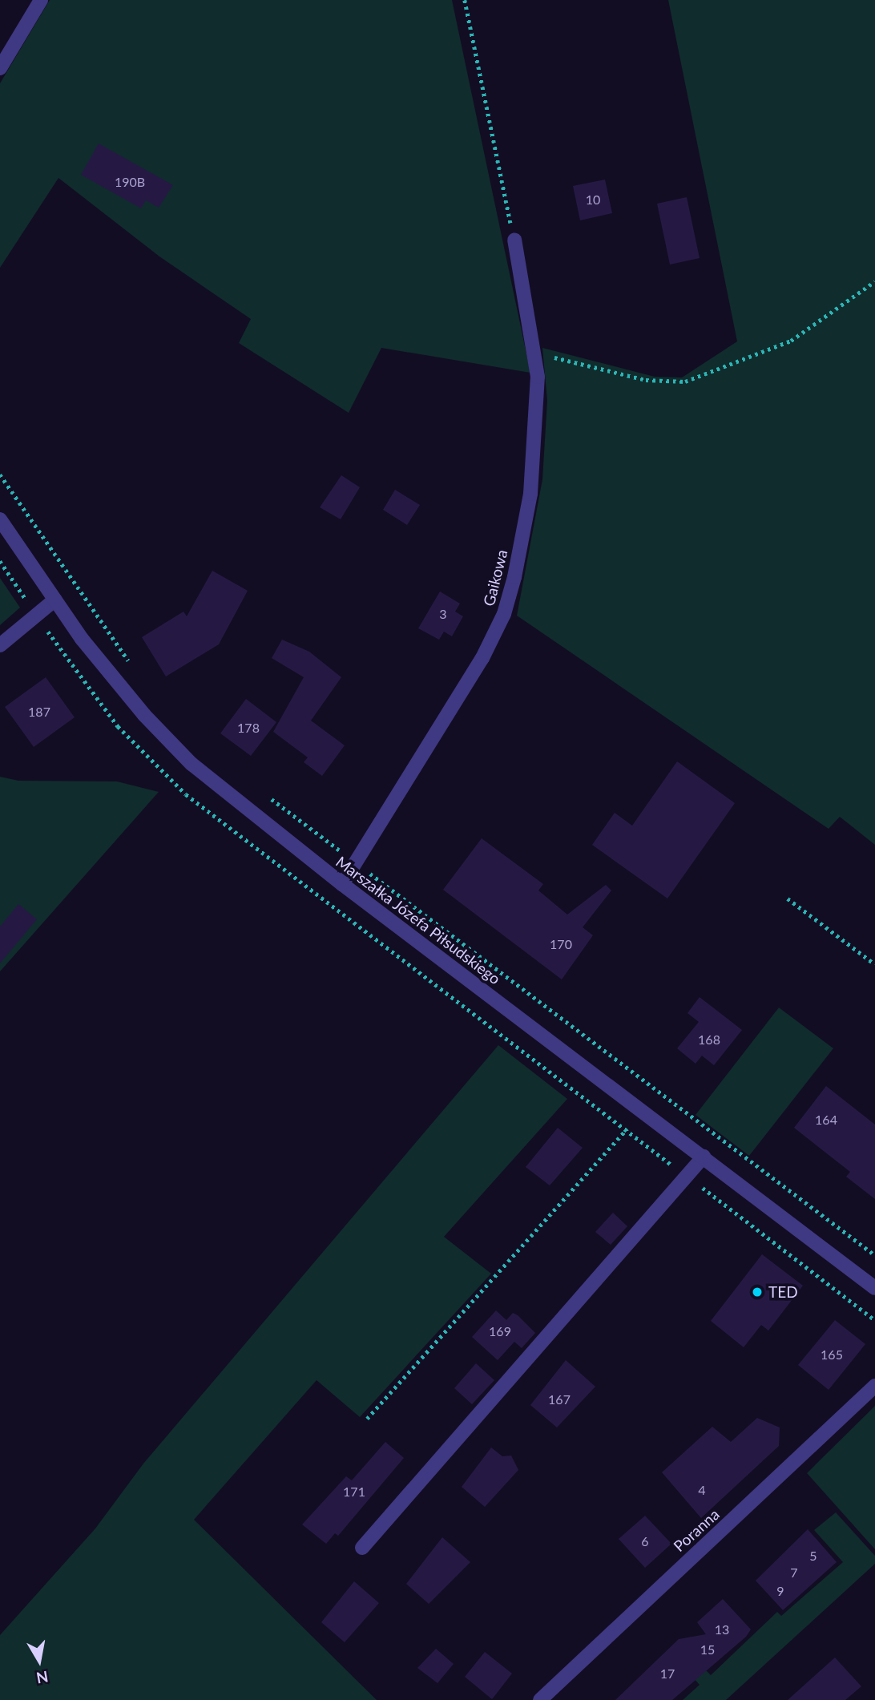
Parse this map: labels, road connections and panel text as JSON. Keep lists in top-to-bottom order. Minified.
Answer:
{"streets":{"street":["Gaikowa","Marszałka Józefa Piłsudskiego","Poranna"]},"crossings":[["Gaikowa","Marszałka Józefa Piłsudskiego"]],"places":["TED"],"house_numbers":["190B","10","3","187","178","170","168","164","169","165","167","4","171","6","5","7","9","13","15","17"],"north":"bottom"}
